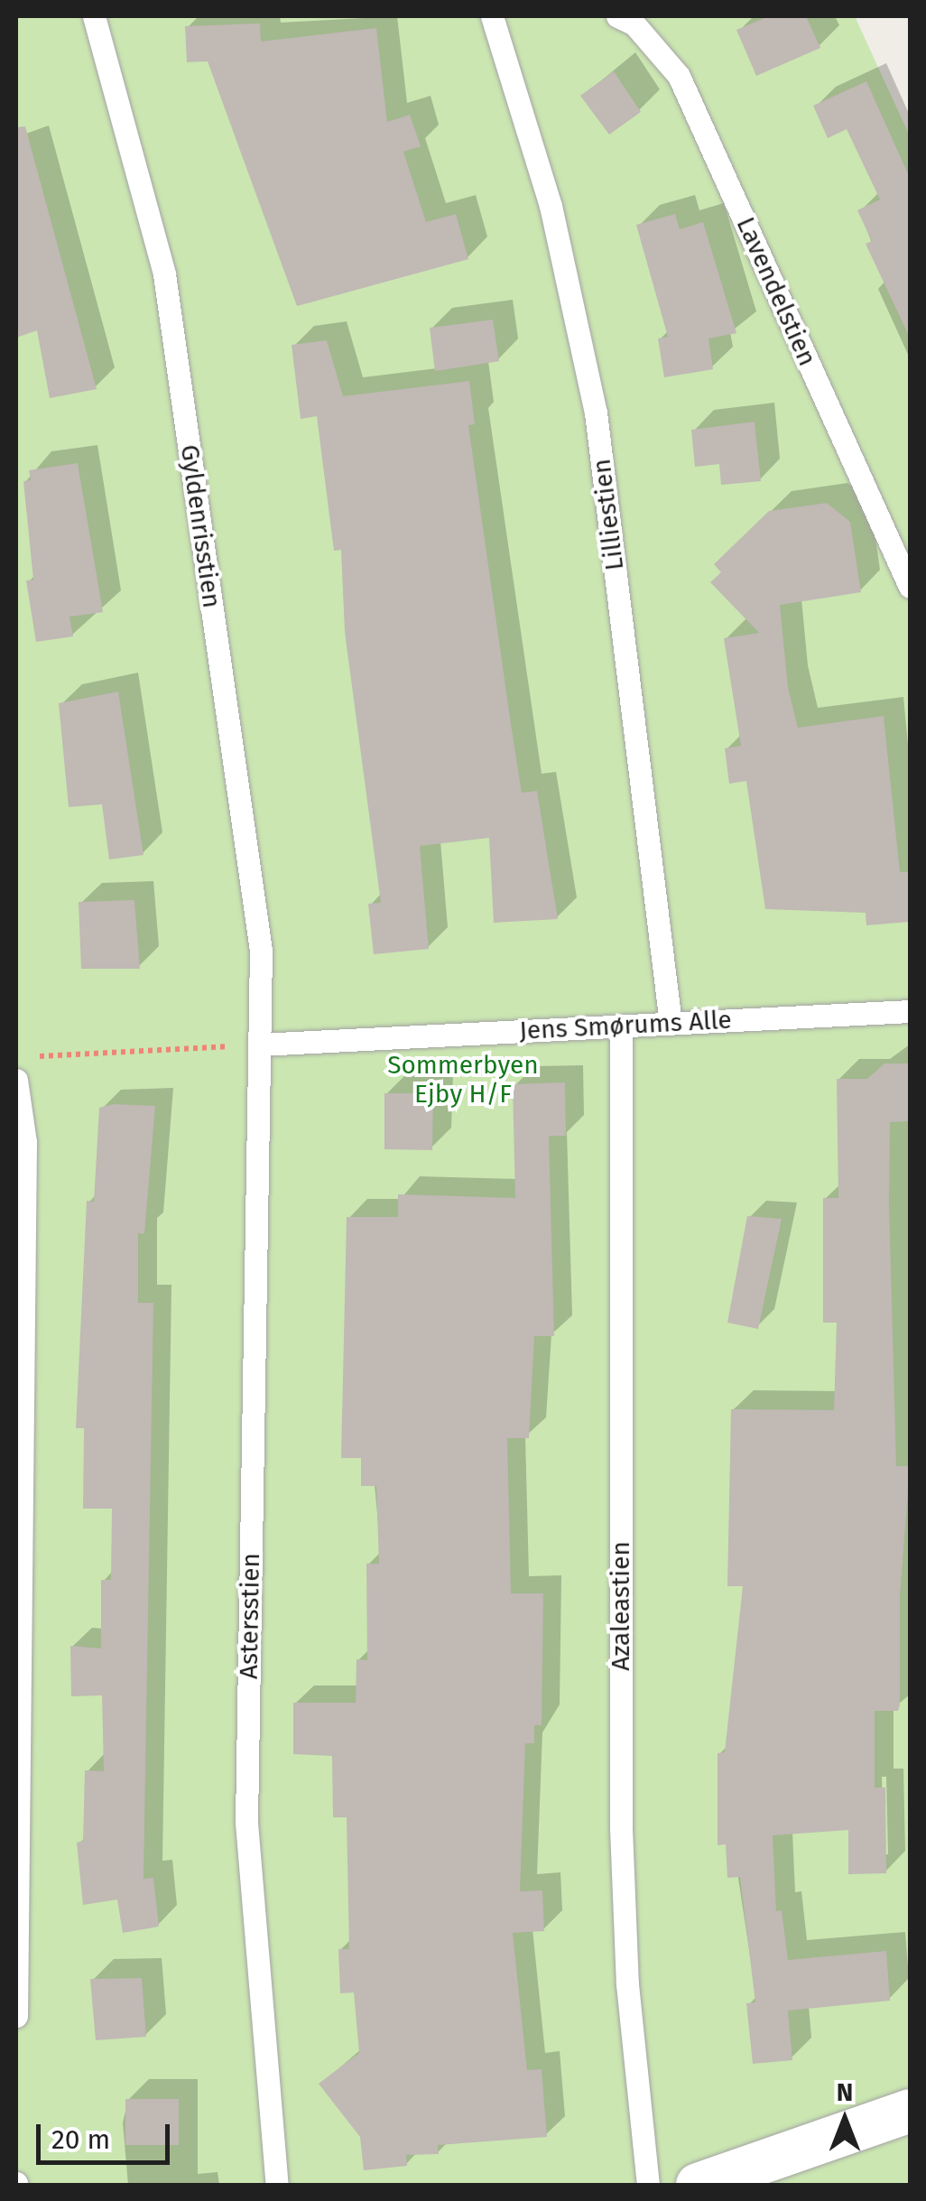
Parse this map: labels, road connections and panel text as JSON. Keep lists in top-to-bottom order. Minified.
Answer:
{"streets":{"lane":["Lavendelstien","Lilliestien","Gyldenrisstien","Jens Smørums Alle","Azaleastien","Astersstien"]},"crossings":[["Lilliestien","Jens Smørums Alle"],["Gyldenrisstien","Jens Smørums Alle"],["Gyldenrisstien","Astersstien"],["Jens Smørums Alle","Azaleastien"],["Jens Smørums Alle","Astersstien"]],"parks":["Sommerbyen Ejby H/F"],"scale_bar":"20 m","north":"top"}
